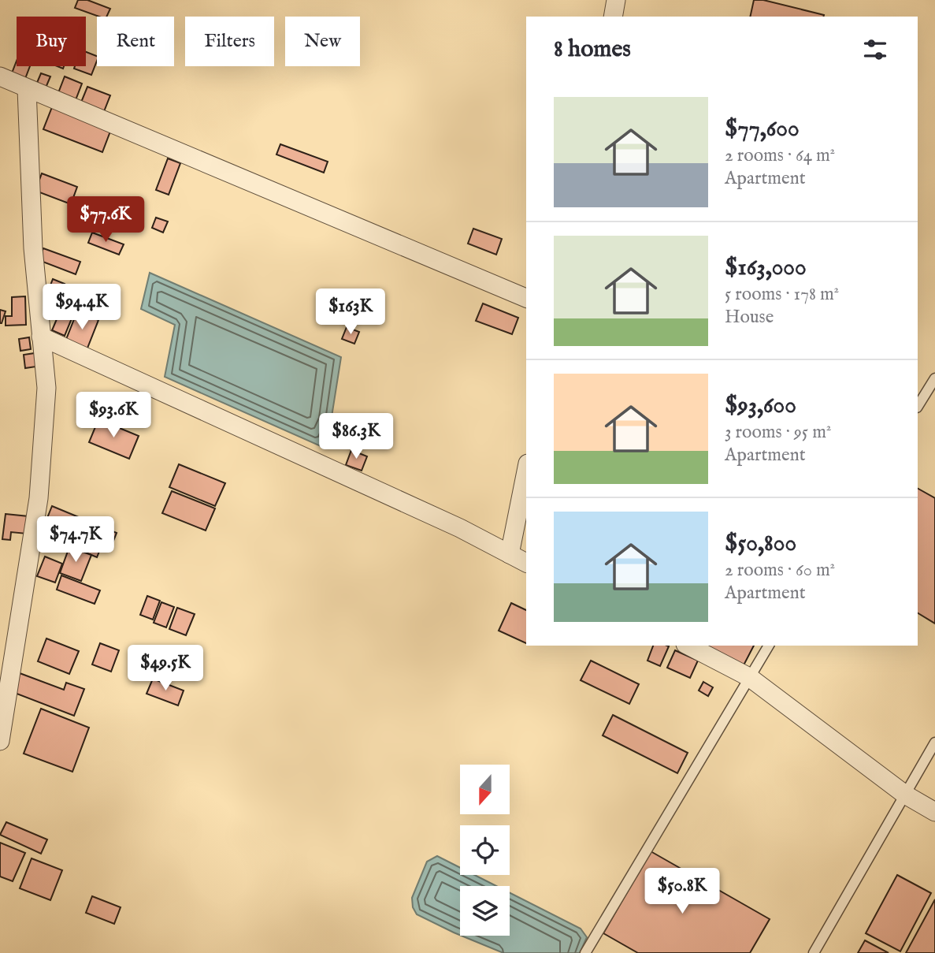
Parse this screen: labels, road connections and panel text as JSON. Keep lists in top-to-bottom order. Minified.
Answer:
{"north":"bottom","page":{"chip":["Buy","Rent","Filters","New"],"heading":"8 homes","list":[{"name":"$77,600","note":"2 rooms · 64 m² · Apartment"},{"name":"$163,000","note":"5 rooms · 178 m² · House"},{"name":"$93,600","note":"3 rooms · 95 m² · Apartment"},{"name":"$50,800","note":"2 rooms · 60 m² · Apartment"}],"price":["$77.6K","$94.4K","$163K","$93.6K","$86.3K","$74.7K","$49.5K","$50.8K"]}}
